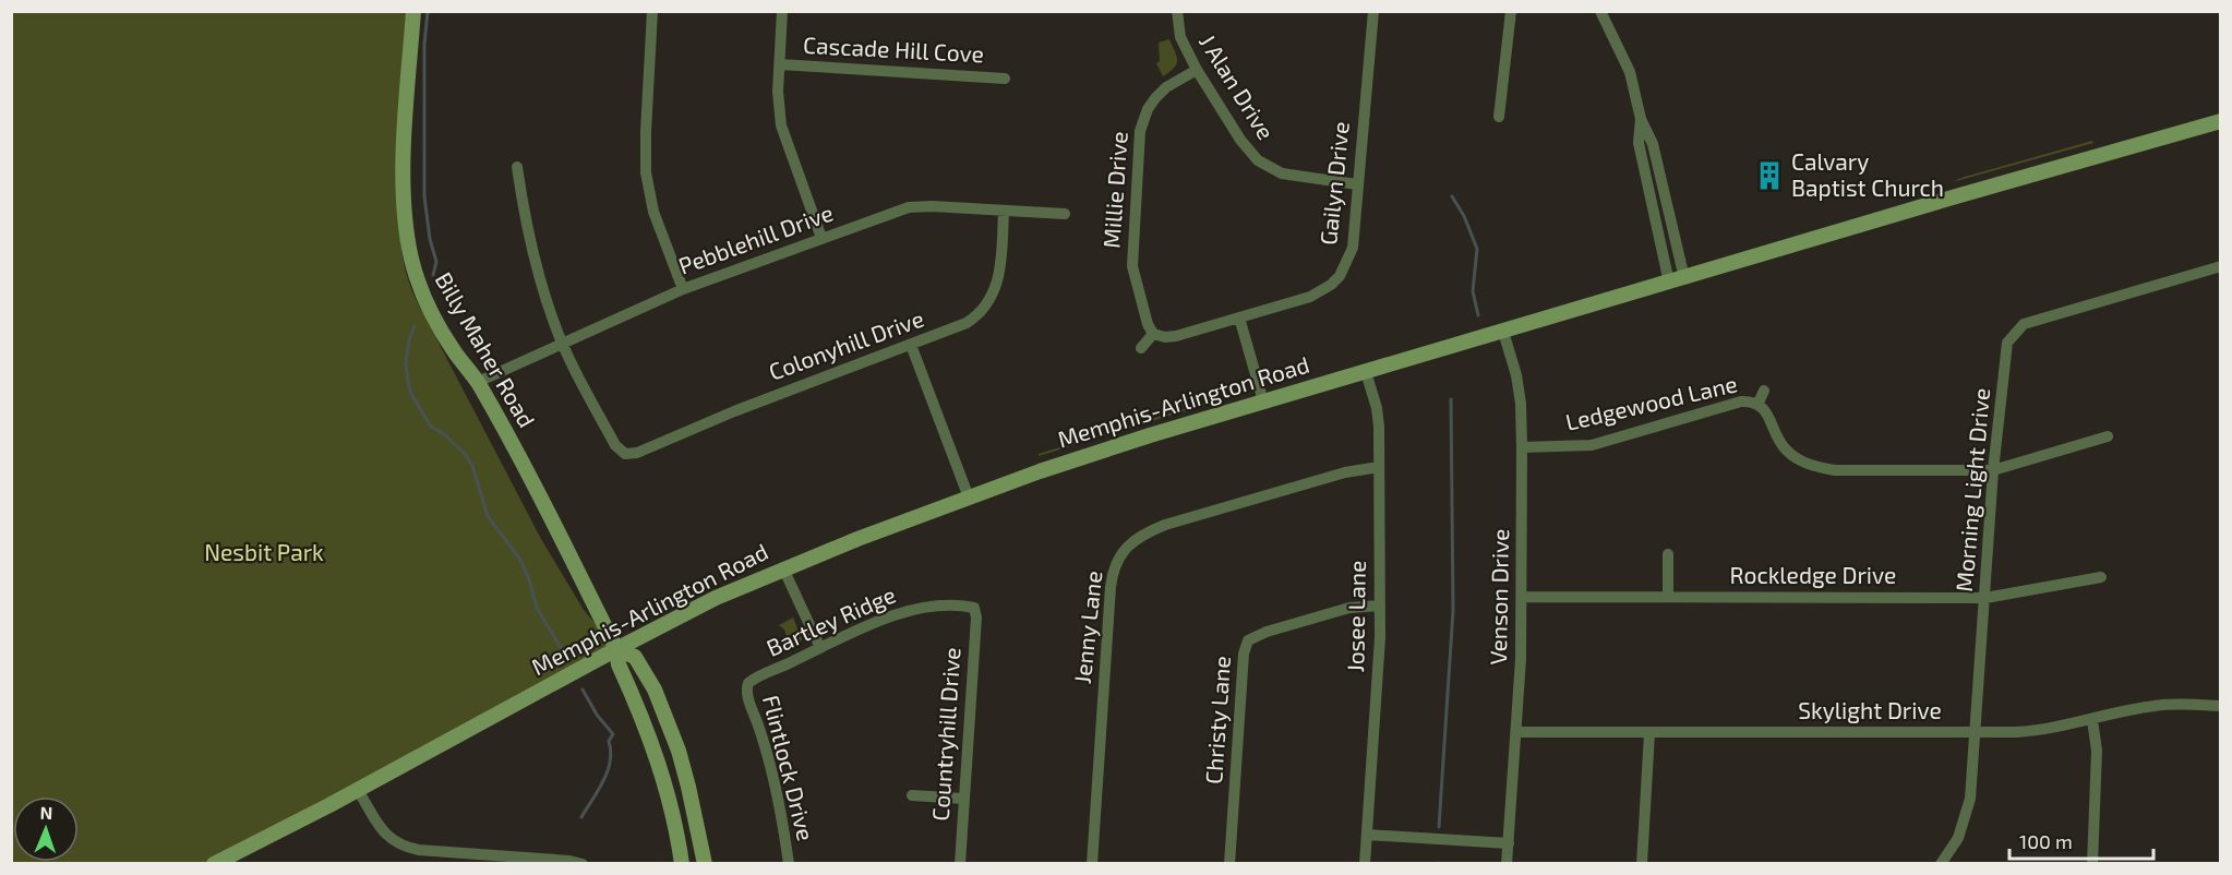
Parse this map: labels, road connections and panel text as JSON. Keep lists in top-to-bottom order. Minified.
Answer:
{"streets":{"street":["Cascade Hill Cove","J Alan Drive","Gailyn Drive","Millie Drive","Pebblehill Drive","Colonyhill Drive","Billy Maher Road","Memphis-Arlington Road","Ledgewood Lane","Morning Light Drive","Rockledge Drive","Venson Drive","Josee Lane","Bartley Ridge","Jenny Lane","Skylight Drive","Christy Lane","Countryhill Drive","Flintlock Drive"]},"crossings":[["J Alan Drive","Gailyn Drive"],["J Alan Drive","Millie Drive"],["Gailyn Drive","Millie Drive"],["Pebblehill Drive","Colonyhill Drive"],["Pebblehill Drive","Billy Maher Road"],["Billy Maher Road","Memphis-Arlington Road"],["Memphis-Arlington Road","Venson Drive"],["Memphis-Arlington Road","Josee Lane"],["Ledgewood Lane","Morning Light Drive"],["Ledgewood Lane","Venson Drive"],["Morning Light Drive","Rockledge Drive"],["Morning Light Drive","Skylight Drive"],["Rockledge Drive","Venson Drive"],["Venson Drive","Skylight Drive"],["Josee Lane","Jenny Lane"],["Josee Lane","Christy Lane"],["Bartley Ridge","Countryhill Drive"],["Bartley Ridge","Flintlock Drive"]],"parks":["Nesbit Park"],"places":{"building":["Calvary Baptist Church"]},"scale_bar":"100 m","north":"top"}
